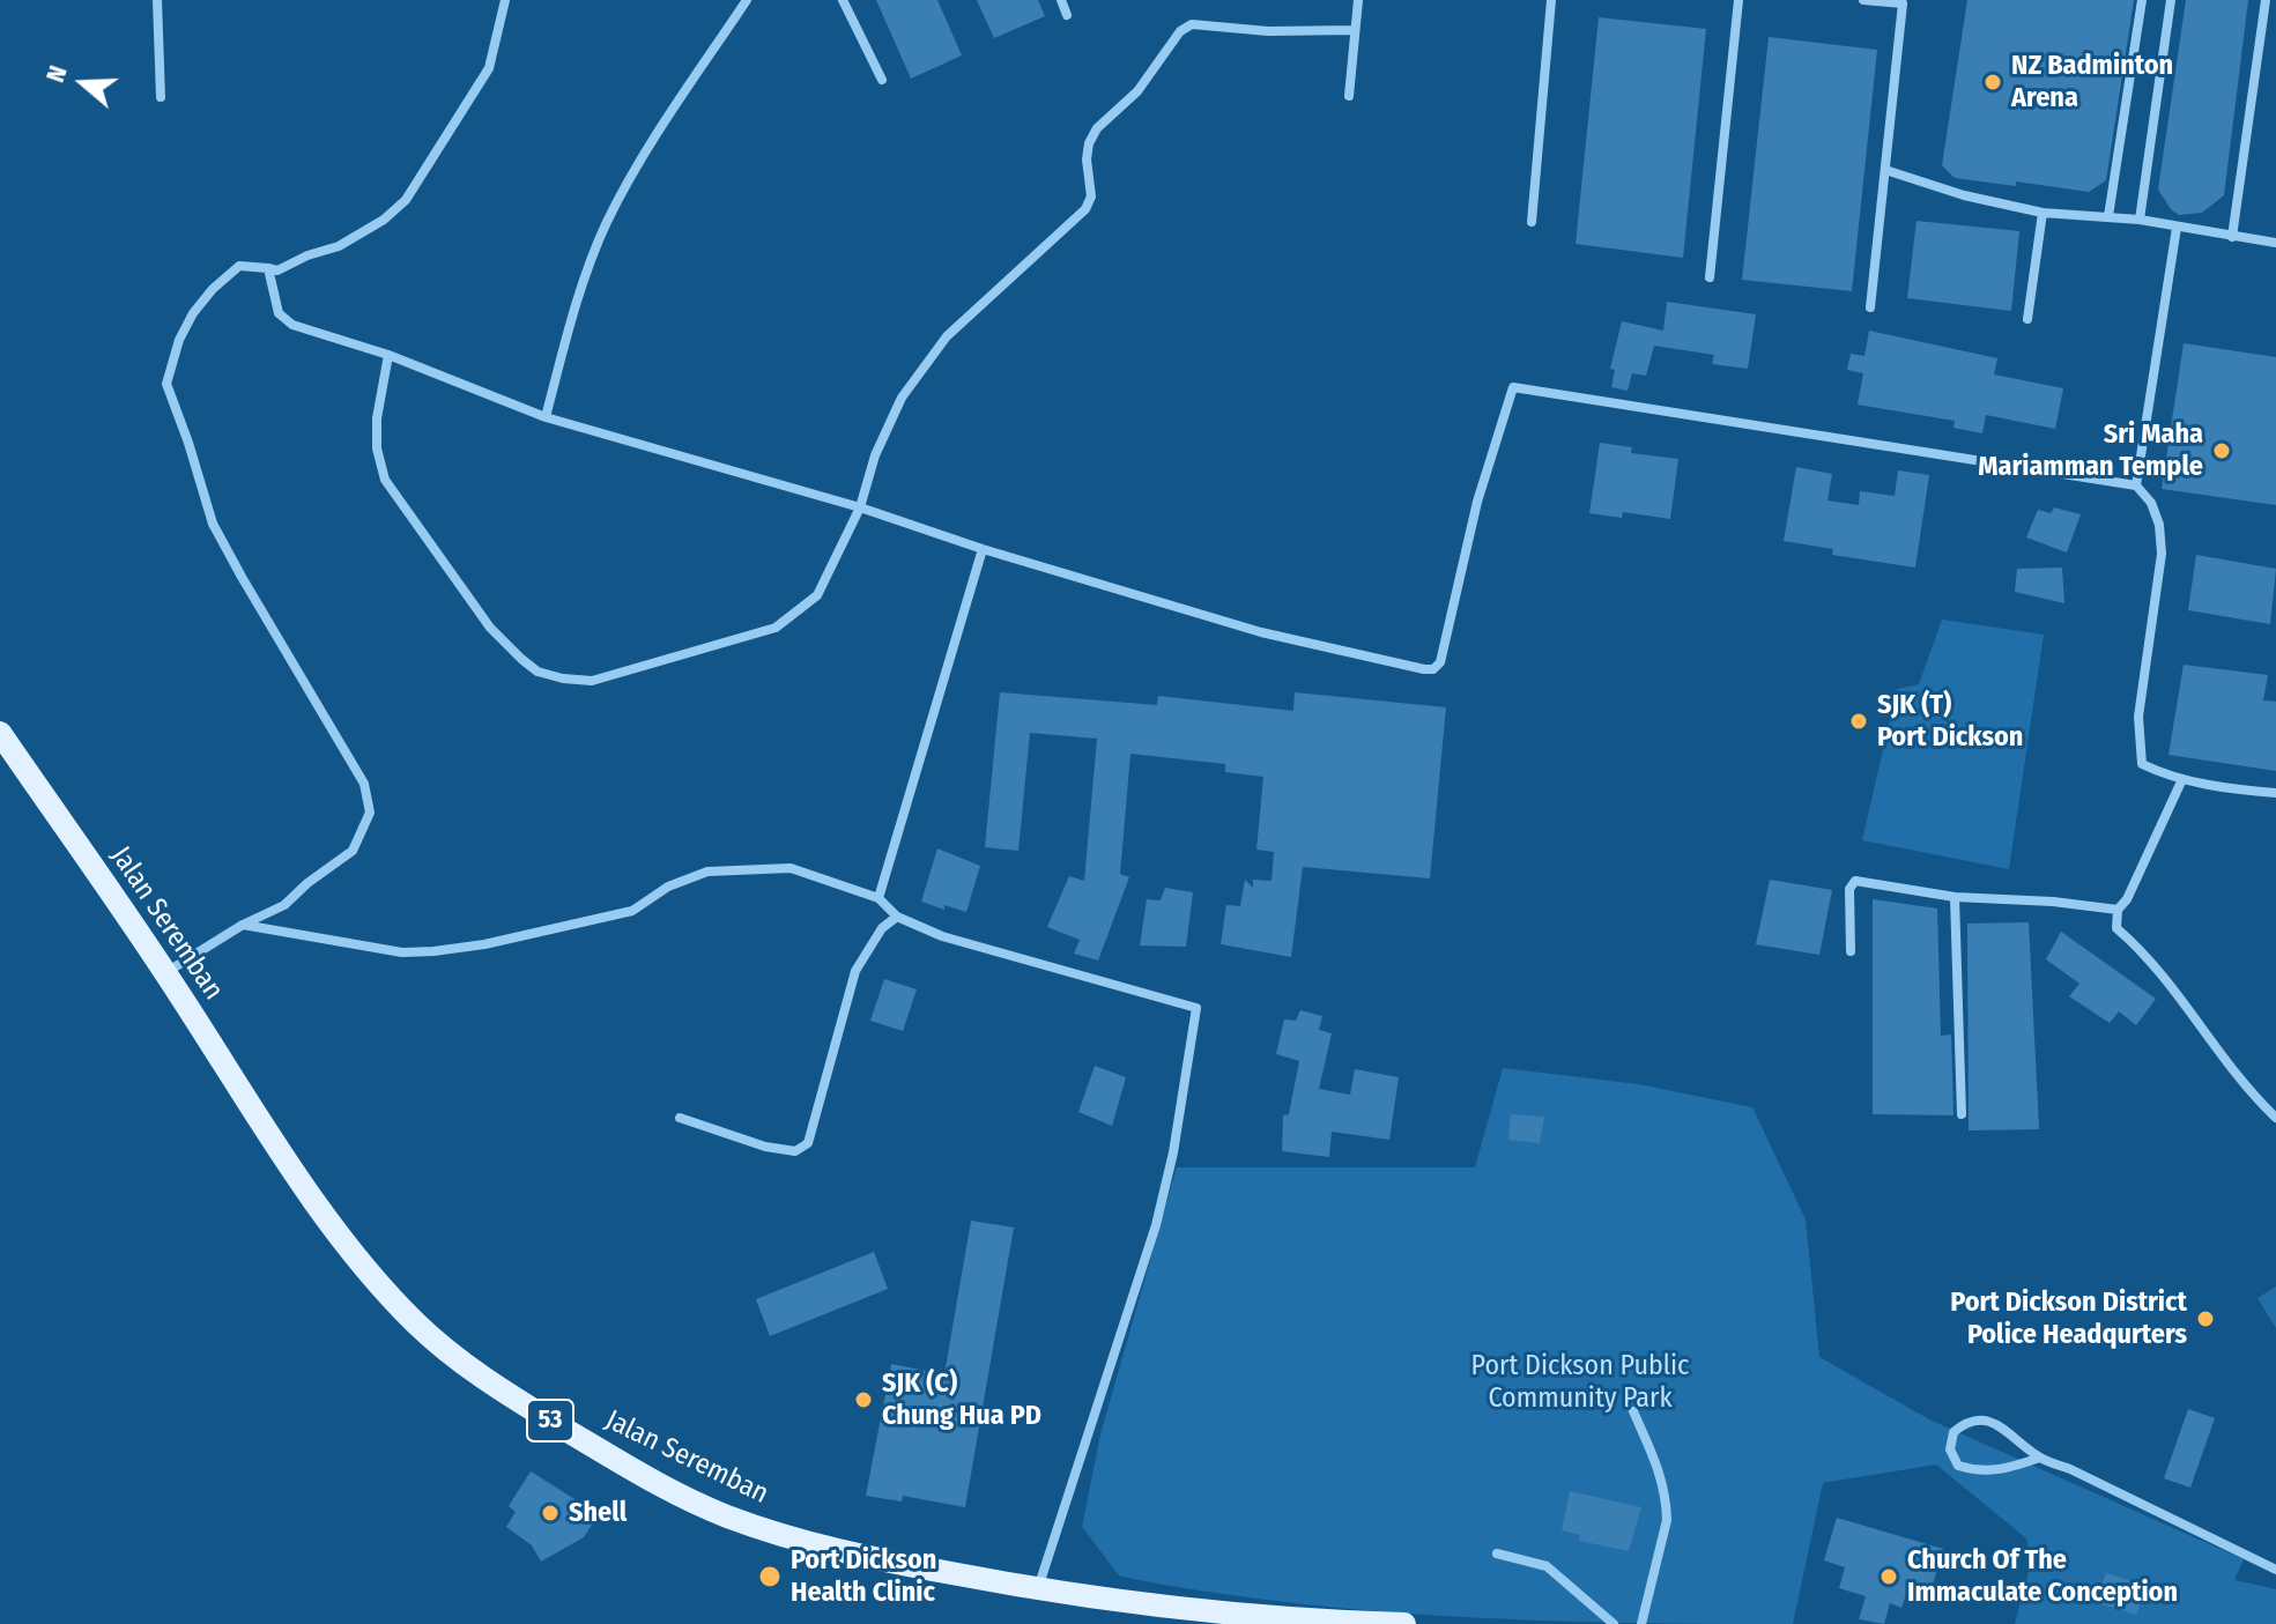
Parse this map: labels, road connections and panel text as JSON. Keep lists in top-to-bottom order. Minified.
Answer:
{"streets":{"main road":["Jalan Seremban","53"]},"parks":["Port Dickson Public Community Park"],"places":["NZ Badminton Arena","Sri Maha Mariamman Temple","SJK (T) Port Dickson","Port Dickson District Police Headqurters","SJK (C) Chung Hua PD","Shell","Port Dickson Health Clinic","Church Of The Immaculate Conception"],"north":"left"}
